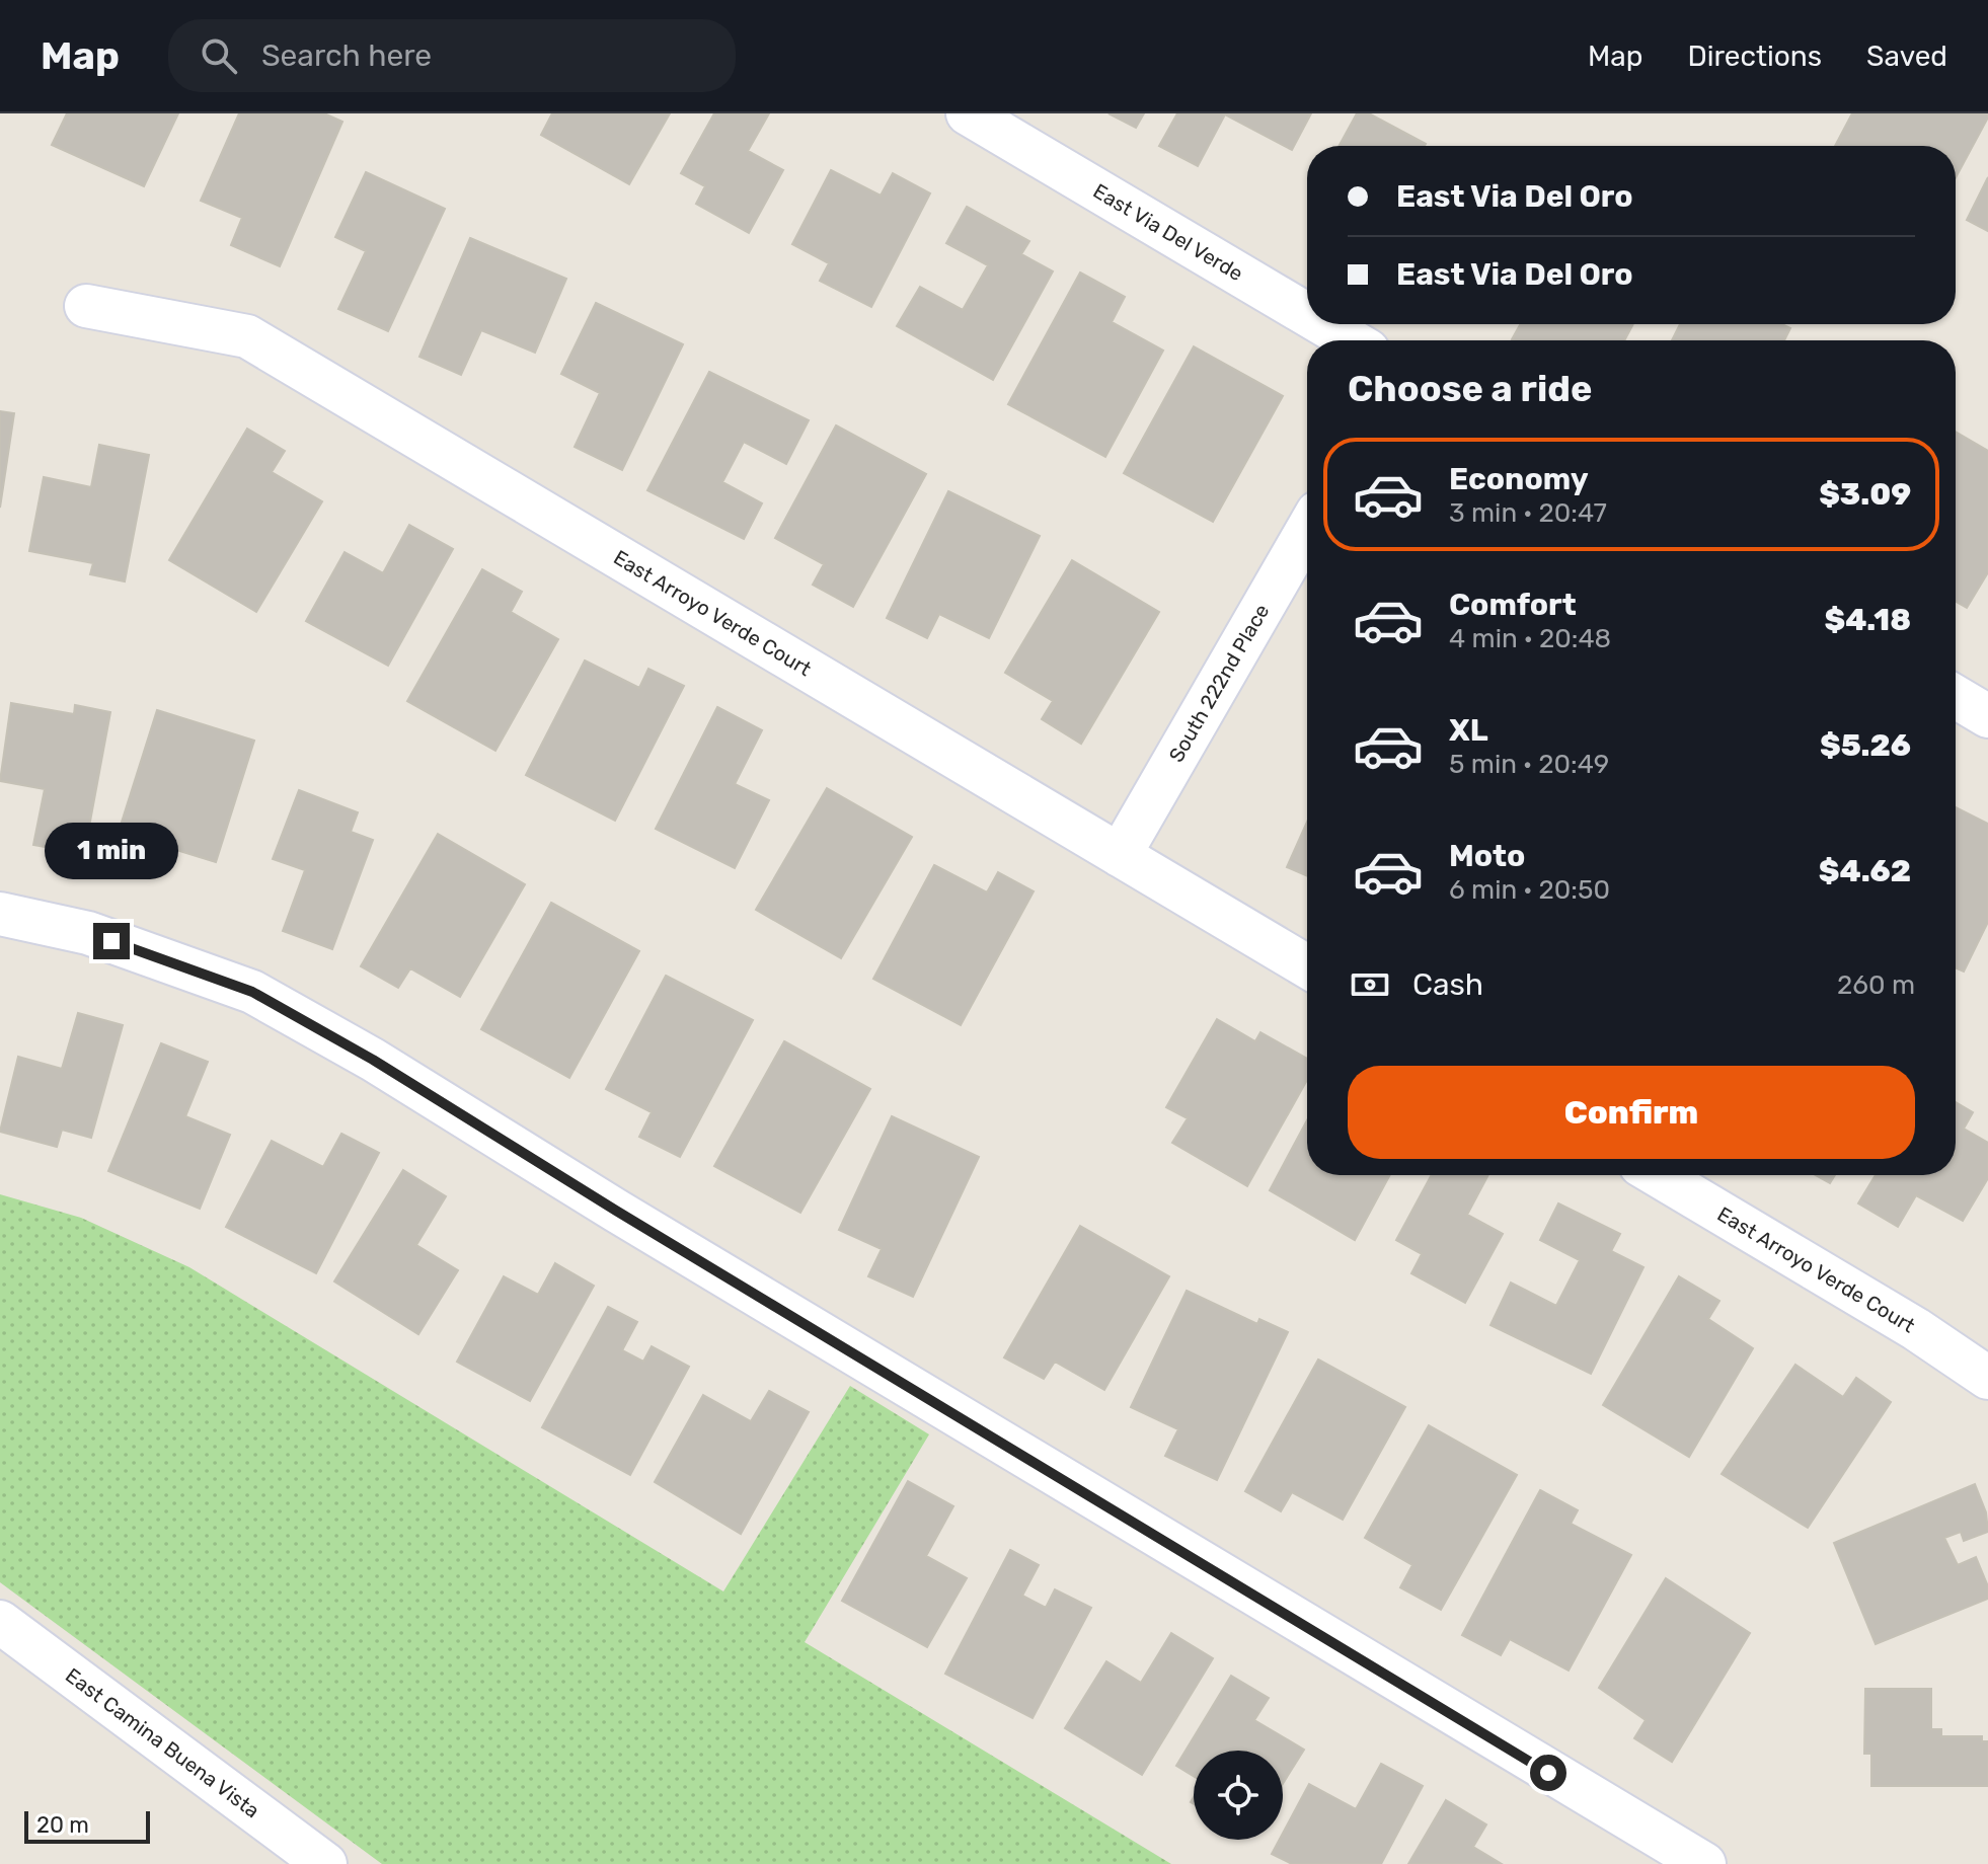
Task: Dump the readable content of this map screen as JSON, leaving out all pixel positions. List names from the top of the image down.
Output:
{
  "streets": {
    "street": [
      "East Via Del Verde",
      "East Arroyo Verde Court",
      "South 222nd Place",
      "East Camina Buena Vista"
    ]
  },
  "crossings": [
    ["East Arroyo Verde Court", "South 222nd Place"]
  ],
  "scale_bar": "20 m",
  "page": {
    "header": "Map",
    "search": "Search here",
    "nav": ["Map", "Directions", "Saved"],
    "banner": ["East Via Del Oro", "East Via Del Oro"],
    "heading": "Choose a ride",
    "list": [
      {
        "name": "Economy",
        "note": "3 min · 20:47",
        "value": "$3.09"
      },
      {
        "name": "Comfort",
        "note": "4 min · 20:48",
        "value": "$4.18"
      },
      {
        "name": "XL",
        "note": "5 min · 20:49",
        "value": "$5.26"
      },
      {
        "name": "Moto",
        "note": "6 min · 20:50",
        "value": "$4.62"
      }
    ],
    "bubble": "1 min",
    "pay": ["Cash", "260 m"],
    "buttons": "Confirm",
    "scale": "20 m"
  }
}
